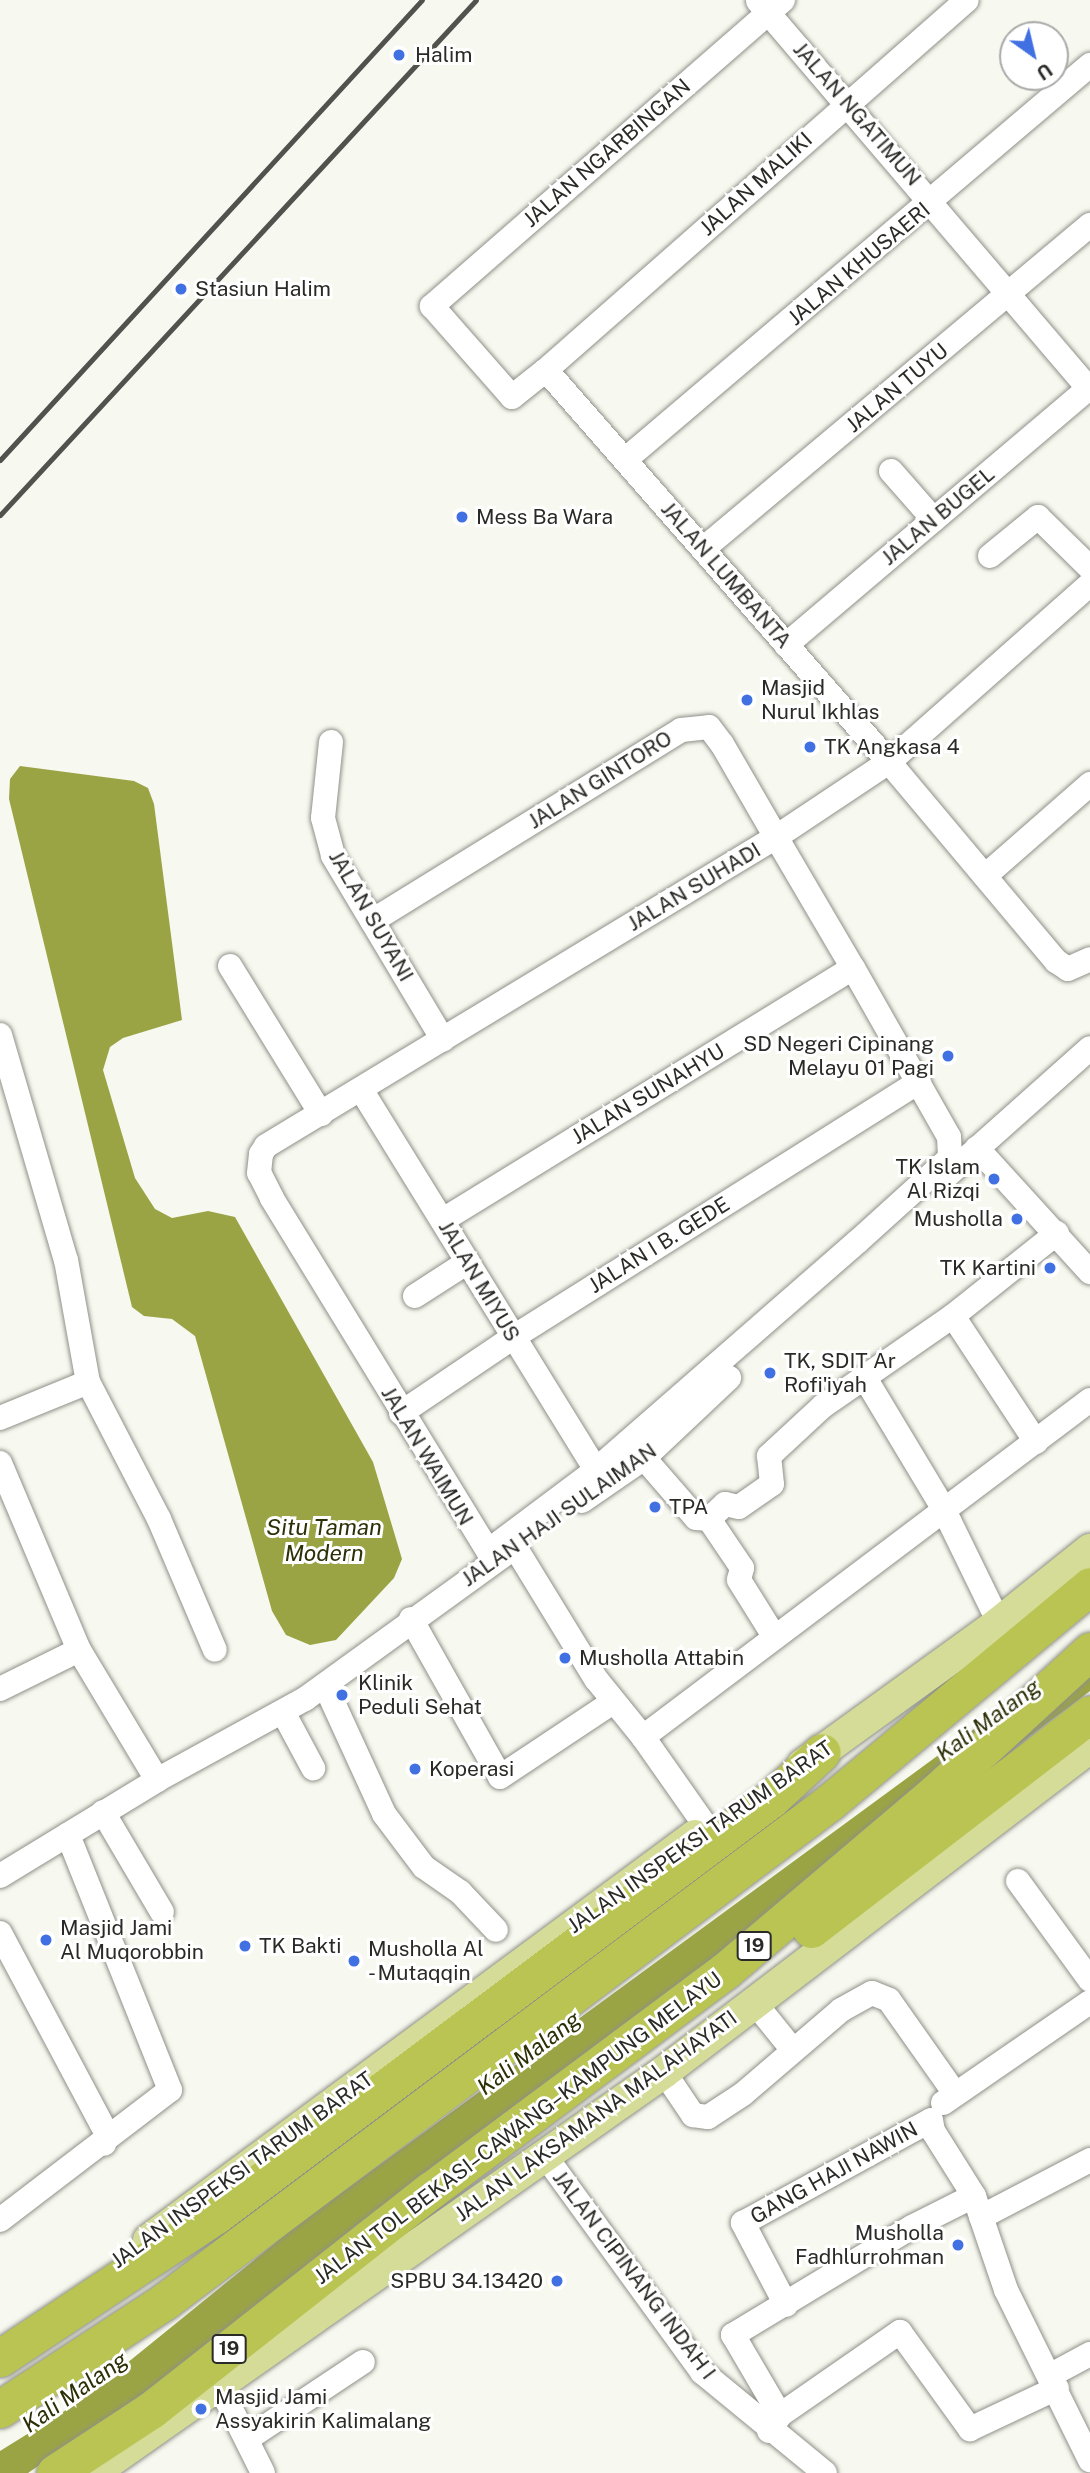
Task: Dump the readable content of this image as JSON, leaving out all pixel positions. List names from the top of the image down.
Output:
{
  "streets": {
    "highway": ["19", "JALAN TOL BEKASI–CAWANG–KAMPUNG MELAYU"],
    "main road": ["JALAN INSPEKSI TARUM BARAT", "JALAN LAKSAMANA MALAHAYATI"],
    "street": [
      "JALAN NGATIMUN",
      "JALAN NGARBINGAN",
      "JALAN MALIKI",
      "JALAN KHUSAERI",
      "JALAN TUYU",
      "JALAN BUGEL",
      "JALAN LUMBANTA",
      "JALAN GINTORO",
      "JALAN SUHADI",
      "JALAN SUYANI",
      "JALAN SUNAHYU",
      "JALAN I B. GEDE",
      "JALAN MIYUS",
      "JALAN WAIMUN",
      "JALAN HAJI SULAIMAN",
      "GANG HAJI NAWIN",
      "JALAN CIPINANG INDAH I"
    ]
  },
  "crossings": [
    ["JALAN NGATIMUN", "JALAN NGARBINGAN"],
    ["JALAN NGATIMUN", "JALAN MALIKI"],
    ["JALAN NGATIMUN", "JALAN KHUSAERI"],
    ["JALAN NGATIMUN", "JALAN TUYU"],
    ["JALAN NGATIMUN", "JALAN BUGEL"],
    ["JALAN NGARBINGAN", "JALAN MALIKI"],
    ["JALAN NGARBINGAN", "JALAN LUMBANTA"],
    ["JALAN MALIKI", "JALAN LUMBANTA"],
    ["JALAN KHUSAERI", "JALAN LUMBANTA"],
    ["JALAN TUYU", "JALAN LUMBANTA"],
    ["JALAN BUGEL", "JALAN LUMBANTA"],
    ["JALAN LUMBANTA", "JALAN SUHADI"],
    ["JALAN GINTORO", "JALAN SUHADI"],
    ["JALAN GINTORO", "JALAN SUYANI"],
    ["JALAN GINTORO", "JALAN SUNAHYU"],
    ["JALAN GINTORO", "JALAN I B. GEDE"],
    ["JALAN GINTORO", "JALAN WAIMUN"],
    ["JALAN SUHADI", "JALAN SUYANI"],
    ["JALAN SUHADI", "JALAN MIYUS"],
    ["JALAN SUHADI", "JALAN WAIMUN"],
    ["JALAN SUNAHYU", "JALAN MIYUS"],
    ["JALAN I B. GEDE", "JALAN MIYUS"],
    ["JALAN I B. GEDE", "JALAN WAIMUN"],
    ["JALAN MIYUS", "JALAN WAIMUN"],
    ["JALAN LAKSAMANA MALAHAYATI", "JALAN CIPINANG INDAH I"]
  ],
  "water": ["Situ Taman Modern", "Kali Malang"],
  "places": [
    "Halim",
    "Stasiun Halim",
    "Mess Ba Wara",
    "Masjid Nurul Ikhlas",
    "TK Angkasa 4",
    "SD Negeri Cipinang Melayu 01 Pagi",
    "TK Islam Al Rizqi",
    "Musholla",
    "TK Kartini",
    "TK, SDIT Ar Rofi'iyah",
    "TPA",
    "Musholla Attabin",
    "Klinik Peduli Sehat",
    "Koperasi",
    "Masjid Jami Al Muqorobbin",
    "TK Bakti",
    "Musholla Al - Mutaqqin",
    "Musholla Fadhlurrohman",
    "SPBU 34.13420",
    "Masjid Jami Assyakirin Kalimalang"
  ],
  "north": "bottom right"
}
